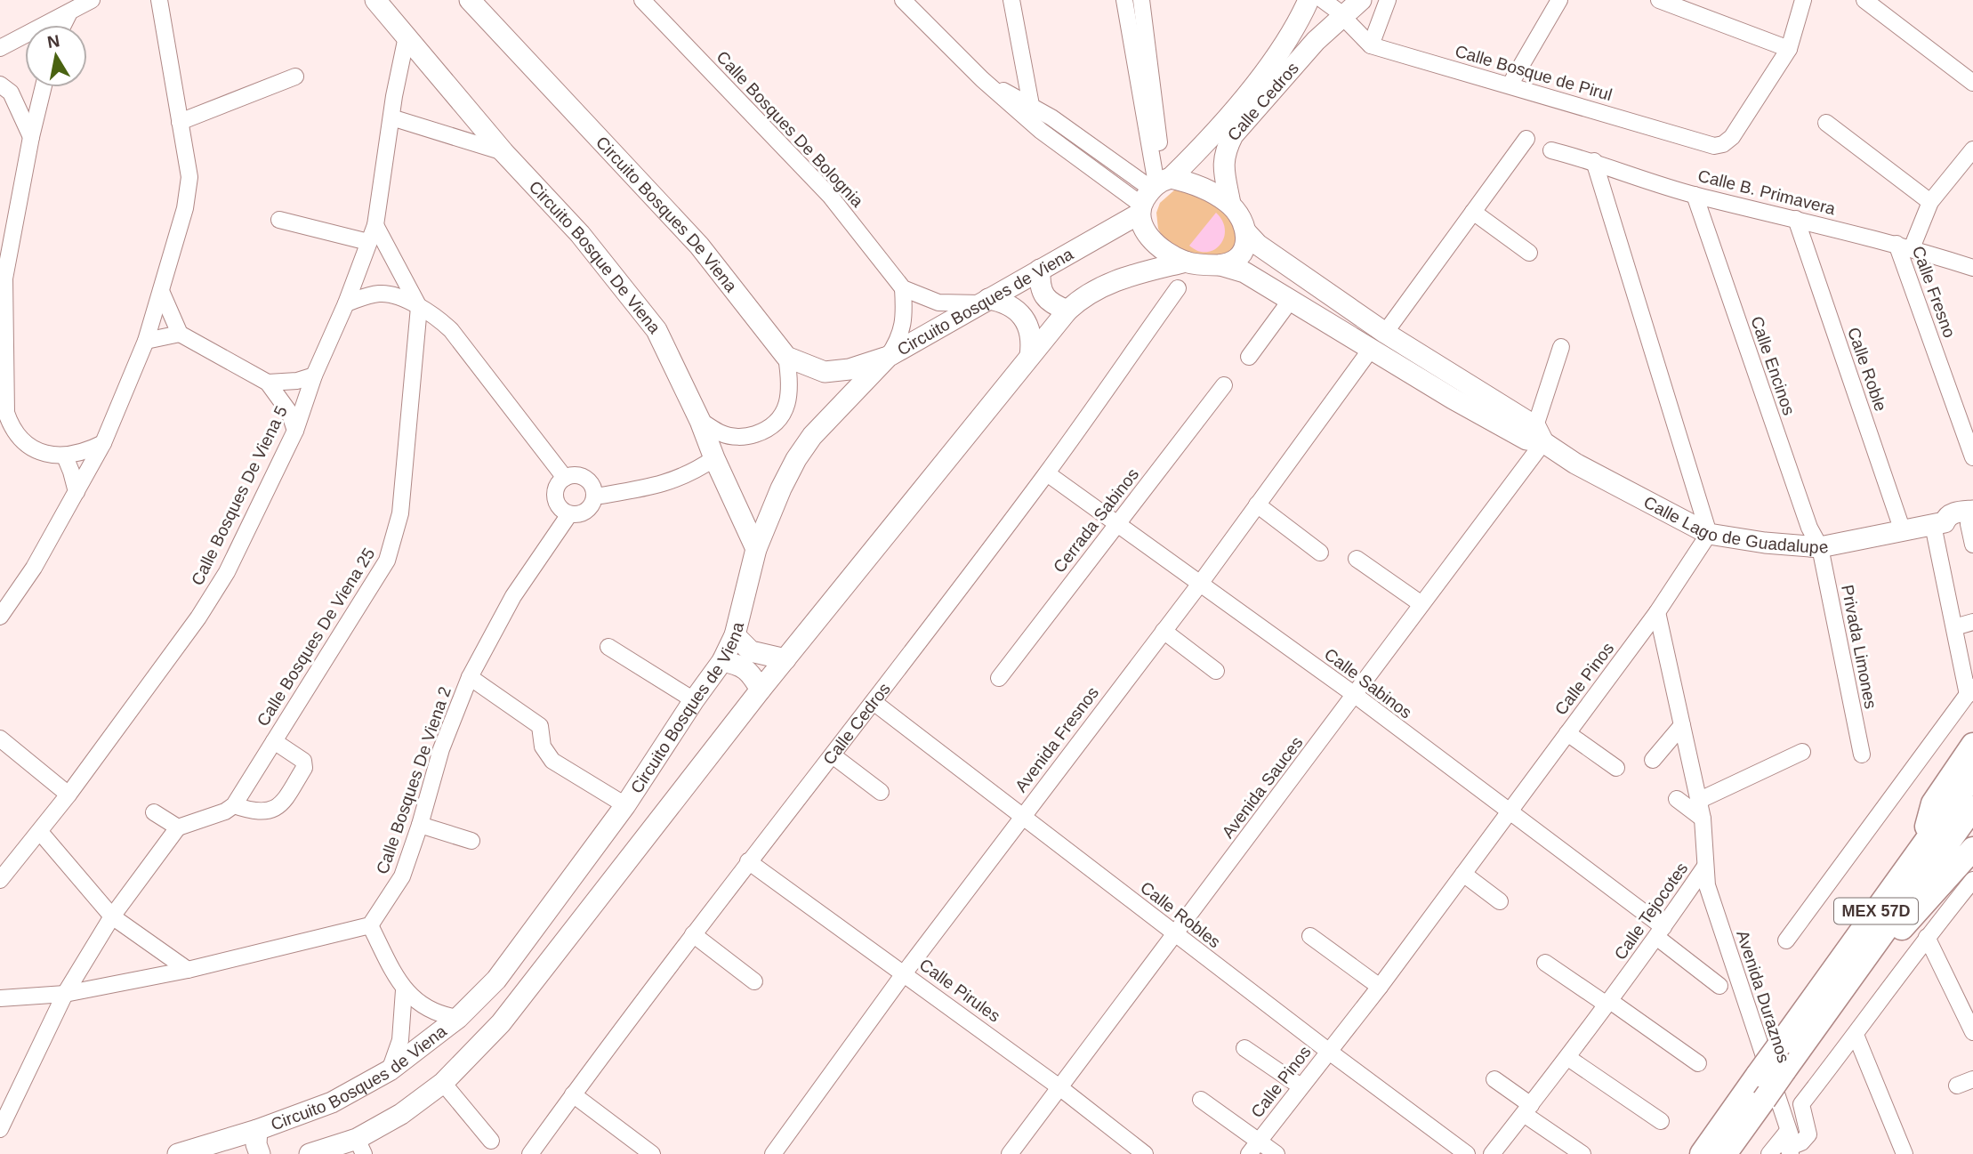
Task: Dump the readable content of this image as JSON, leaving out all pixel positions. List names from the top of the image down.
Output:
{
  "streets": {
    "highway": ["MEX 57D"],
    "main road": [
      "Calle Cedros",
      "Circuito Bosques De Viena",
      "Circuito Bosque De Viena",
      "Circuito Bosques de Viena",
      "Calle Lago de Guadalupe"
    ],
    "street": [
      "Calle Bosque de Pirul",
      "Calle Bosques De Bolognia",
      "Calle B. Primavera",
      "Calle Fresno",
      "Calle Encinos",
      "Calle Roble",
      "Calle Bosques De Viena 5",
      "Cerrada Sabinos",
      "Calle Bosques De Viena 25",
      "Privada Limones",
      "Calle Pinos",
      "Calle Sabinos",
      "Avenida Fresnos",
      "Calle Bosques De Viena 2",
      "Avenida Sauces",
      "Calle Tejocotes",
      "Calle Robles",
      "Calle Pirules",
      "Avenida Duraznos"
    ]
  },
  "crossings": [
    ["Calle Bosque de Pirul", "Calle Cedros"],
    ["Calle Cedros", "Circuito Bosques de Viena"],
    ["Calle Cedros", "Calle Lago de Guadalupe"],
    ["Calle Cedros", "Calle Sabinos"],
    ["Calle Cedros", "Calle Robles"],
    ["Calle Cedros", "Calle Pirules"],
    ["Calle Bosques De Bolognia", "Circuito Bosques de Viena"],
    ["Calle B. Primavera", "Calle Fresno"],
    ["Calle B. Primavera", "Calle Encinos"],
    ["Calle B. Primavera", "Calle Roble"],
    ["Circuito Bosques De Viena", "Circuito Bosques de Viena"],
    ["Circuito Bosque De Viena", "Circuito Bosques de Viena"],
    ["Circuito Bosque De Viena", "Calle Bosques De Viena 5"],
    ["Circuito Bosques de Viena", "Calle Lago de Guadalupe"],
    ["Calle Encinos", "Calle Lago de Guadalupe"],
    ["Calle Encinos", "Privada Limones"],
    ["Calle Roble", "Calle Lago de Guadalupe"],
    ["Cerrada Sabinos", "Calle Sabinos"],
    ["Calle Lago de Guadalupe", "Privada Limones"],
    ["Calle Lago de Guadalupe", "Calle Pinos"],
    ["Calle Lago de Guadalupe", "Avenida Fresnos"],
    ["Calle Lago de Guadalupe", "Avenida Sauces"],
    ["Calle Pinos", "Calle Sabinos"],
    ["Calle Pinos", "Calle Tejocotes"],
    ["Calle Pinos", "Calle Robles"],
    ["Calle Sabinos", "Avenida Fresnos"],
    ["Calle Sabinos", "Avenida Sauces"],
    ["Calle Sabinos", "Calle Tejocotes"],
    ["Avenida Fresnos", "Calle Robles"],
    ["Avenida Fresnos", "Calle Pirules"],
    ["Avenida Sauces", "Calle Robles"],
    ["Avenida Sauces", "Calle Pirules"],
    ["Calle Tejocotes", "Avenida Duraznos"]
  ],
  "north": "top"
}
